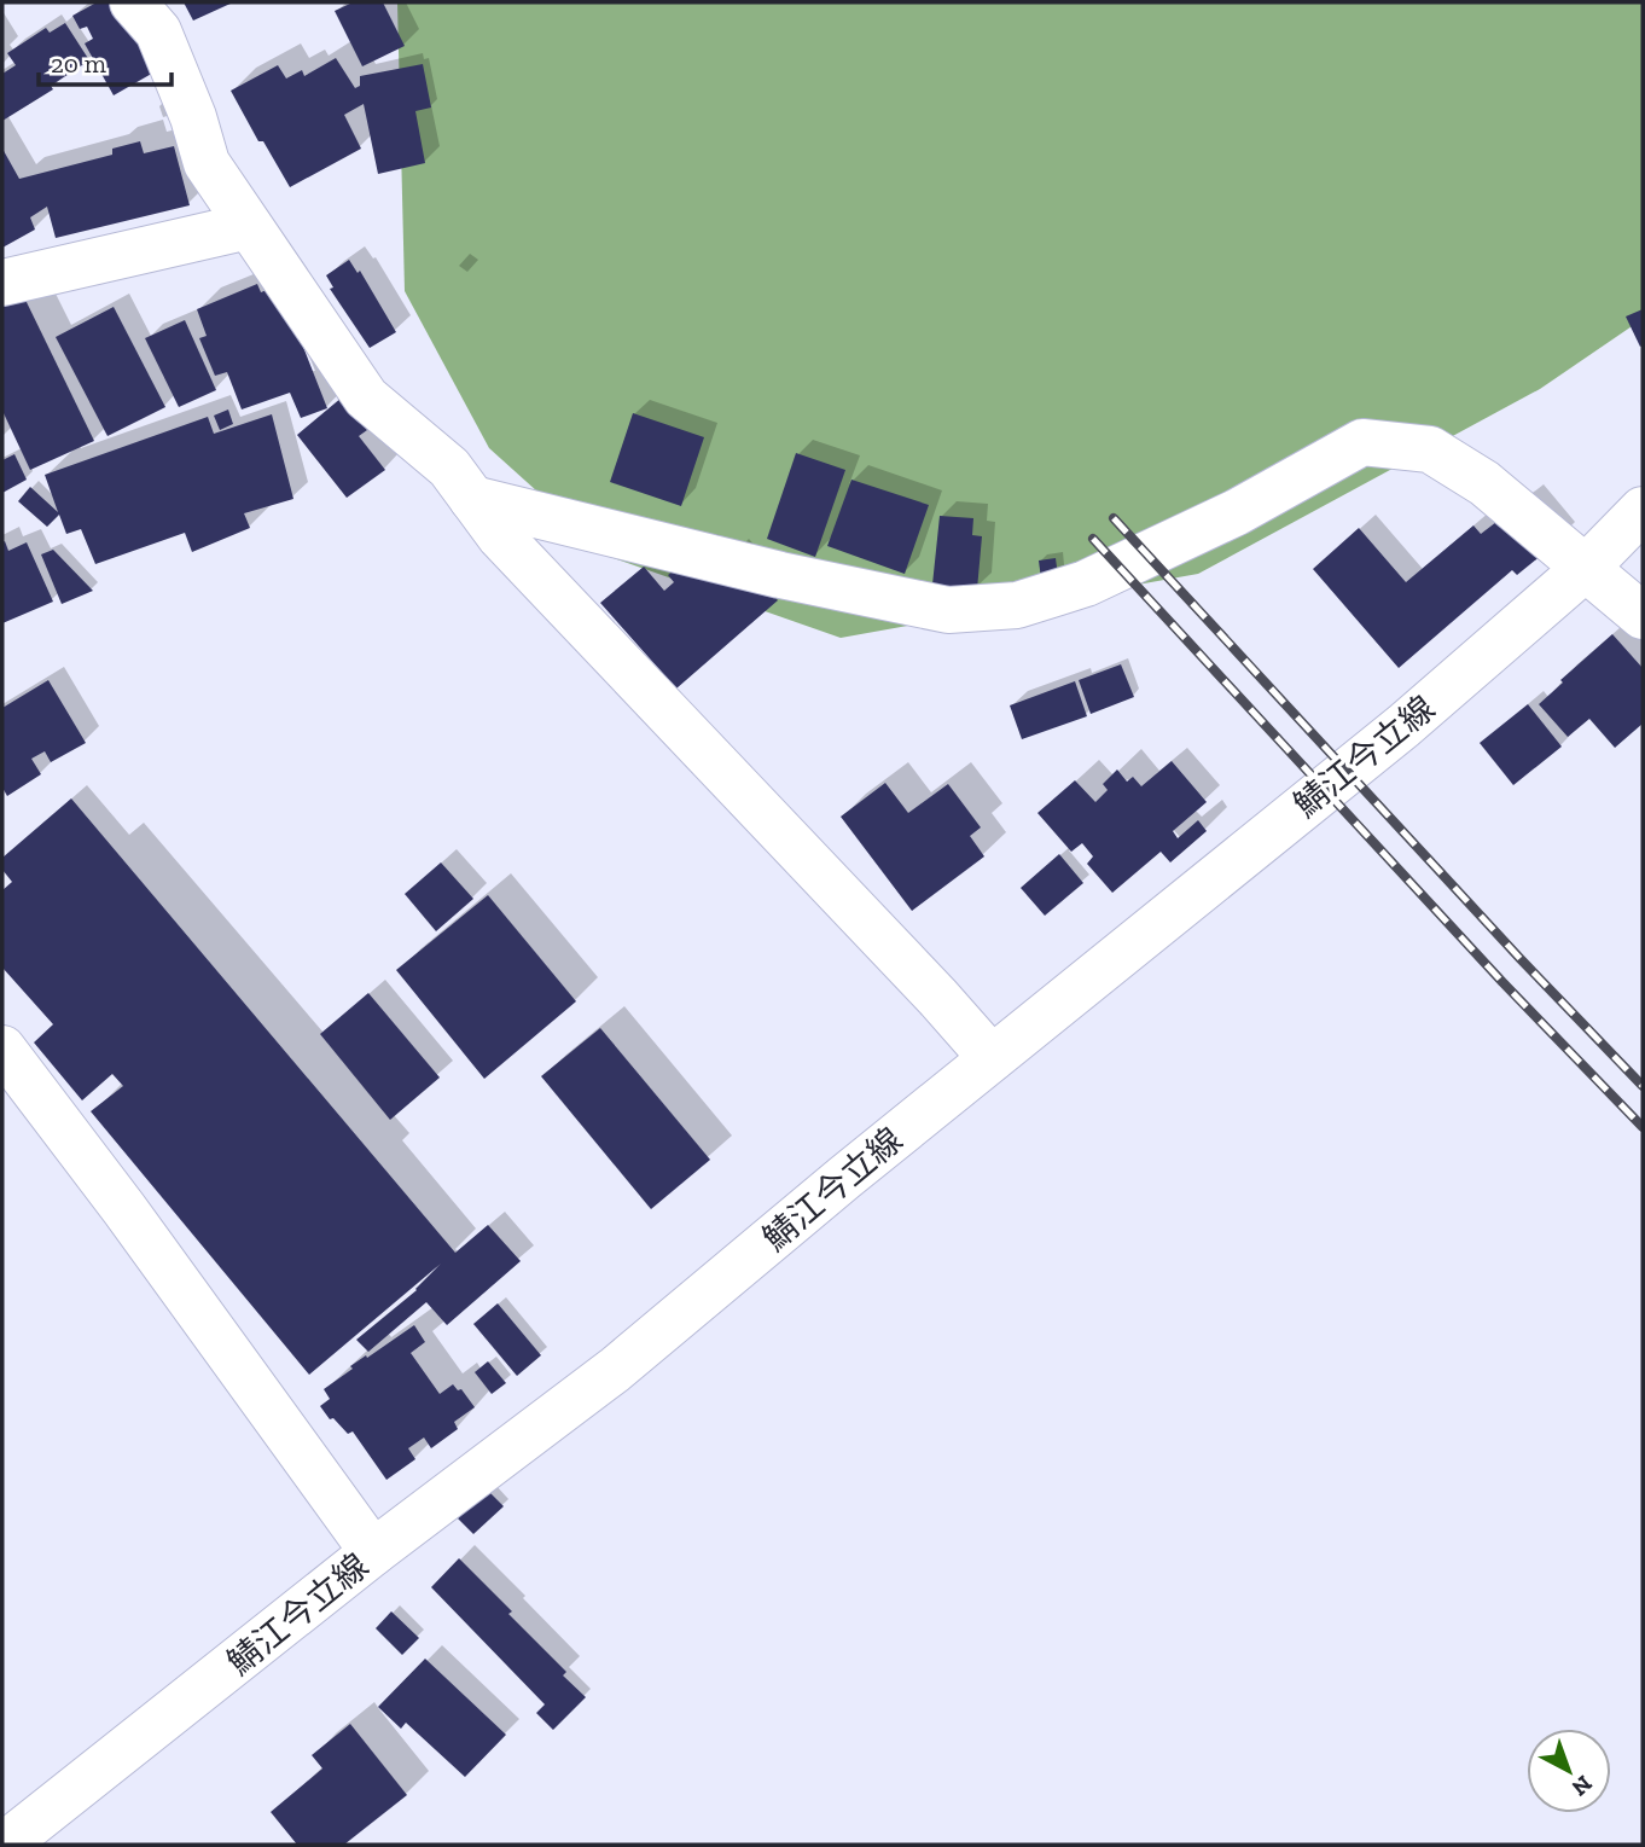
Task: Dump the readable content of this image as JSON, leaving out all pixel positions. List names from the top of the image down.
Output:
{
  "streets": {
    "street": ["鯖江今立線"]
  },
  "scale_bar": "20 m",
  "north": "bottom right"
}
